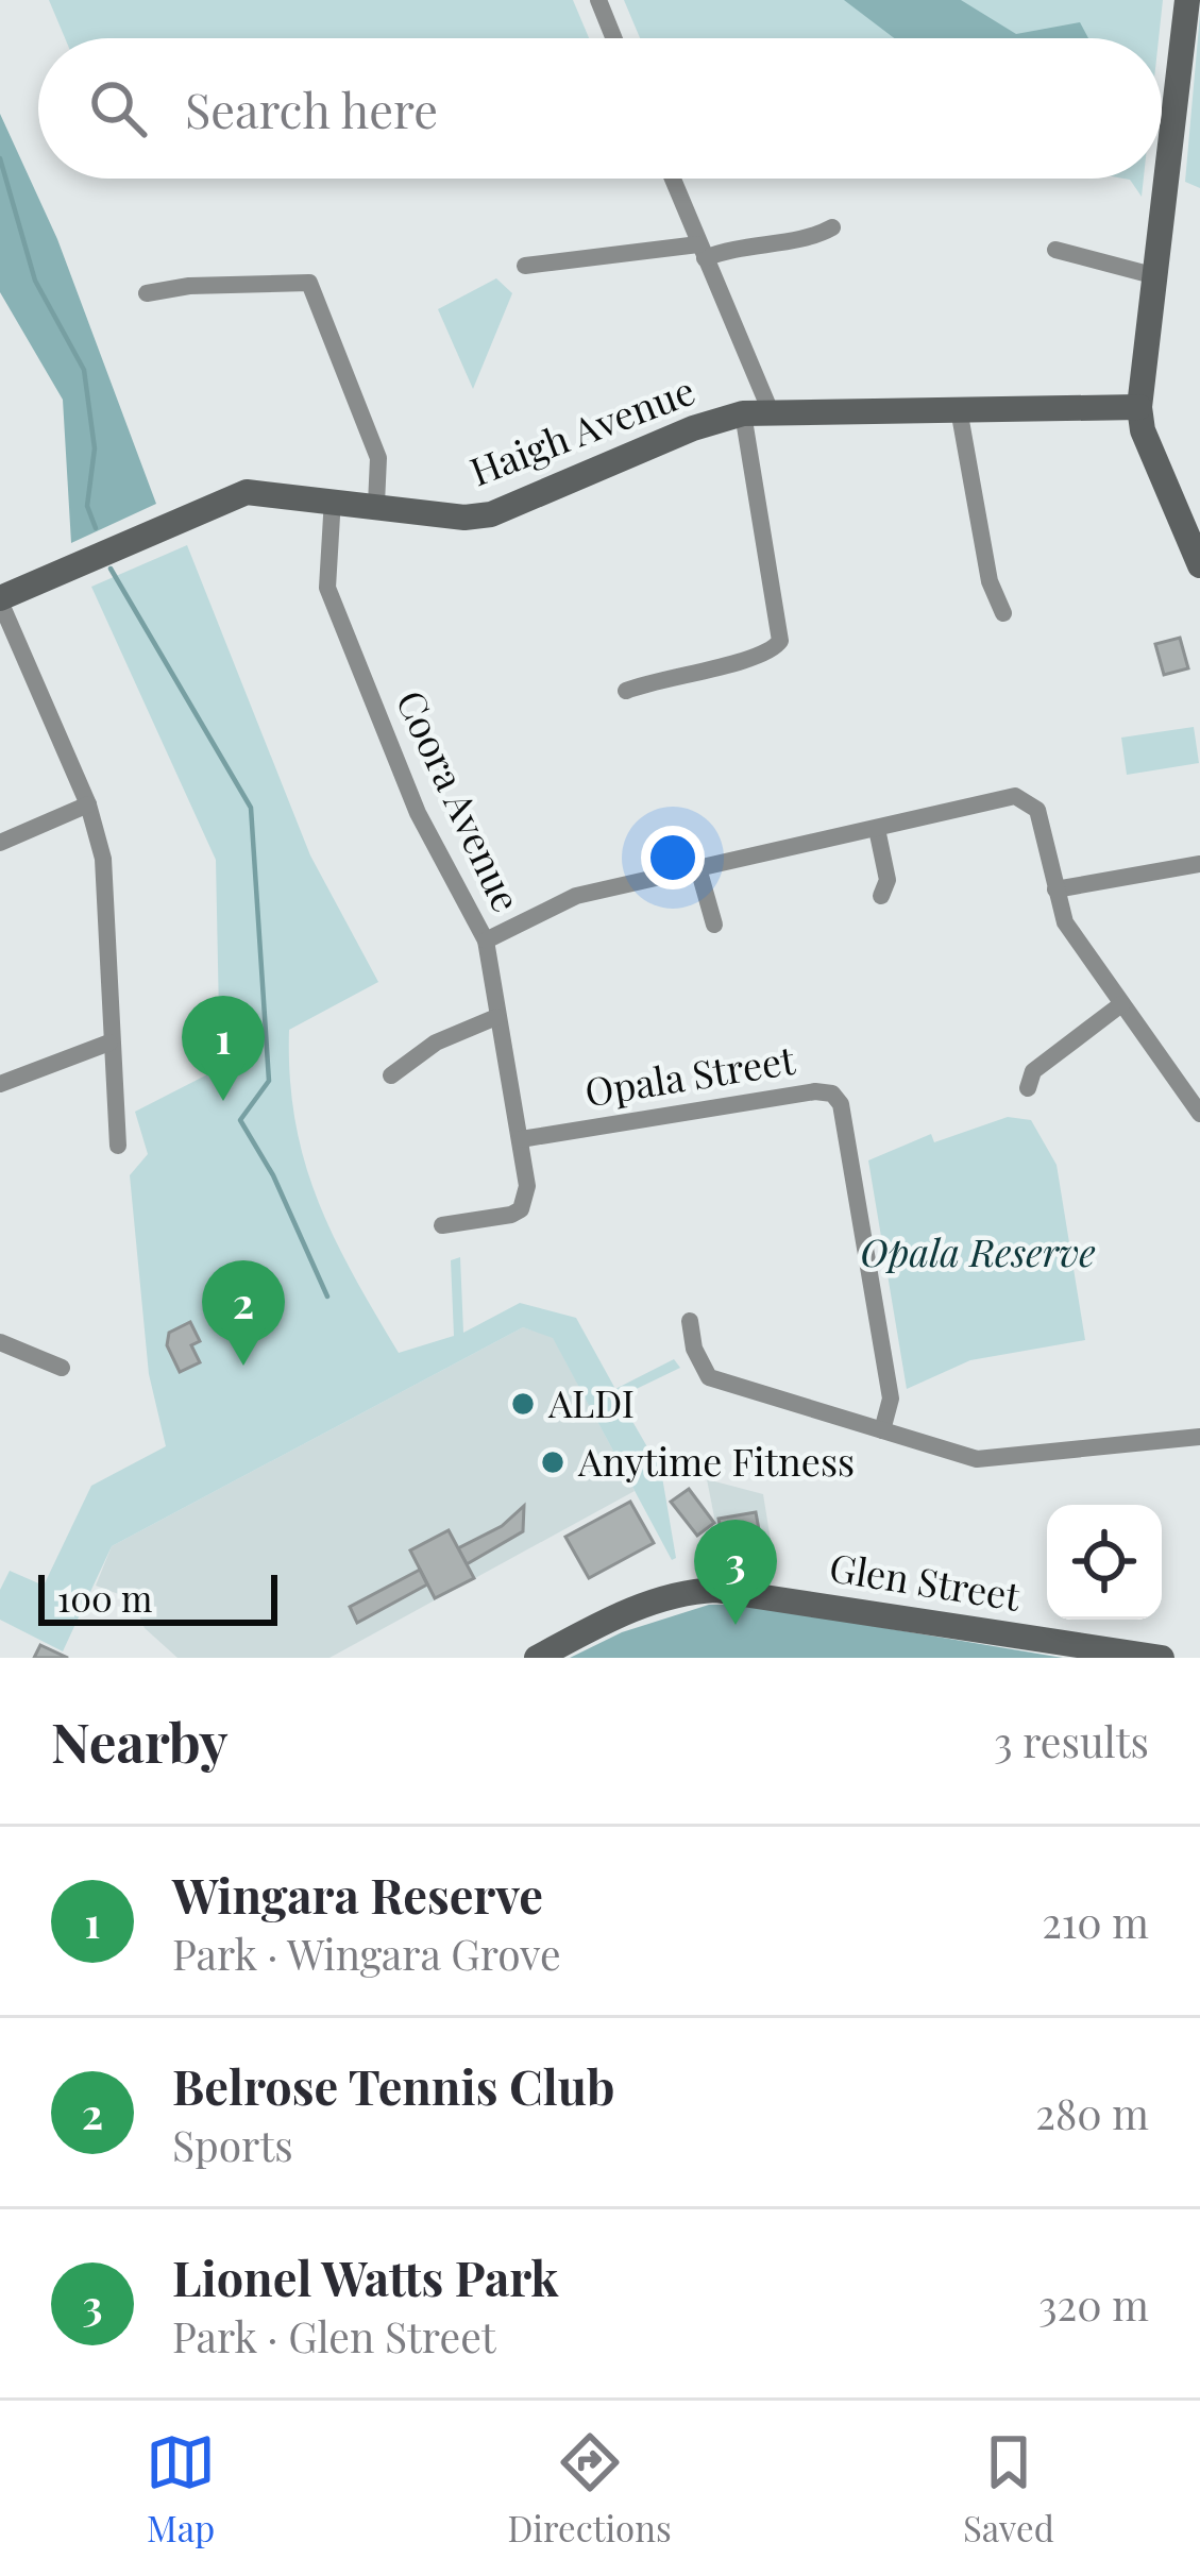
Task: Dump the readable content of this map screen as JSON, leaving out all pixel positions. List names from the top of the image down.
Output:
{
  "streets": {
    "street": [
      "Haigh Avenue",
      "Coora Avenue",
      "Opala Street",
      "Glen Street"
    ]
  },
  "crossings": [
    ["Haigh Avenue", "Coora Avenue"],
    ["Coora Avenue", "Opala Street"]
  ],
  "parks": ["Opala Reserve"],
  "places": ["ALDI", "Anytime Fitness"],
  "scale_bar": "100 m",
  "page": {
    "search": "Search here",
    "pins": ["1", "2", "3"],
    "scale": "100 m",
    "heading": ["Nearby", "3 results"],
    "list": [
      {
        "mark": "1",
        "name": "Wingara Reserve",
        "note": "Park · Wingara Grove",
        "value": "210 m"
      },
      {
        "mark": "2",
        "name": "Belrose Tennis Club",
        "note": "Sports",
        "value": "280 m"
      },
      {
        "mark": "3",
        "name": "Lionel Watts Park",
        "note": "Park · Glen Street",
        "value": "320 m"
      }
    ],
    "nav": ["Map", "Directions", "Saved"]
  }
}
